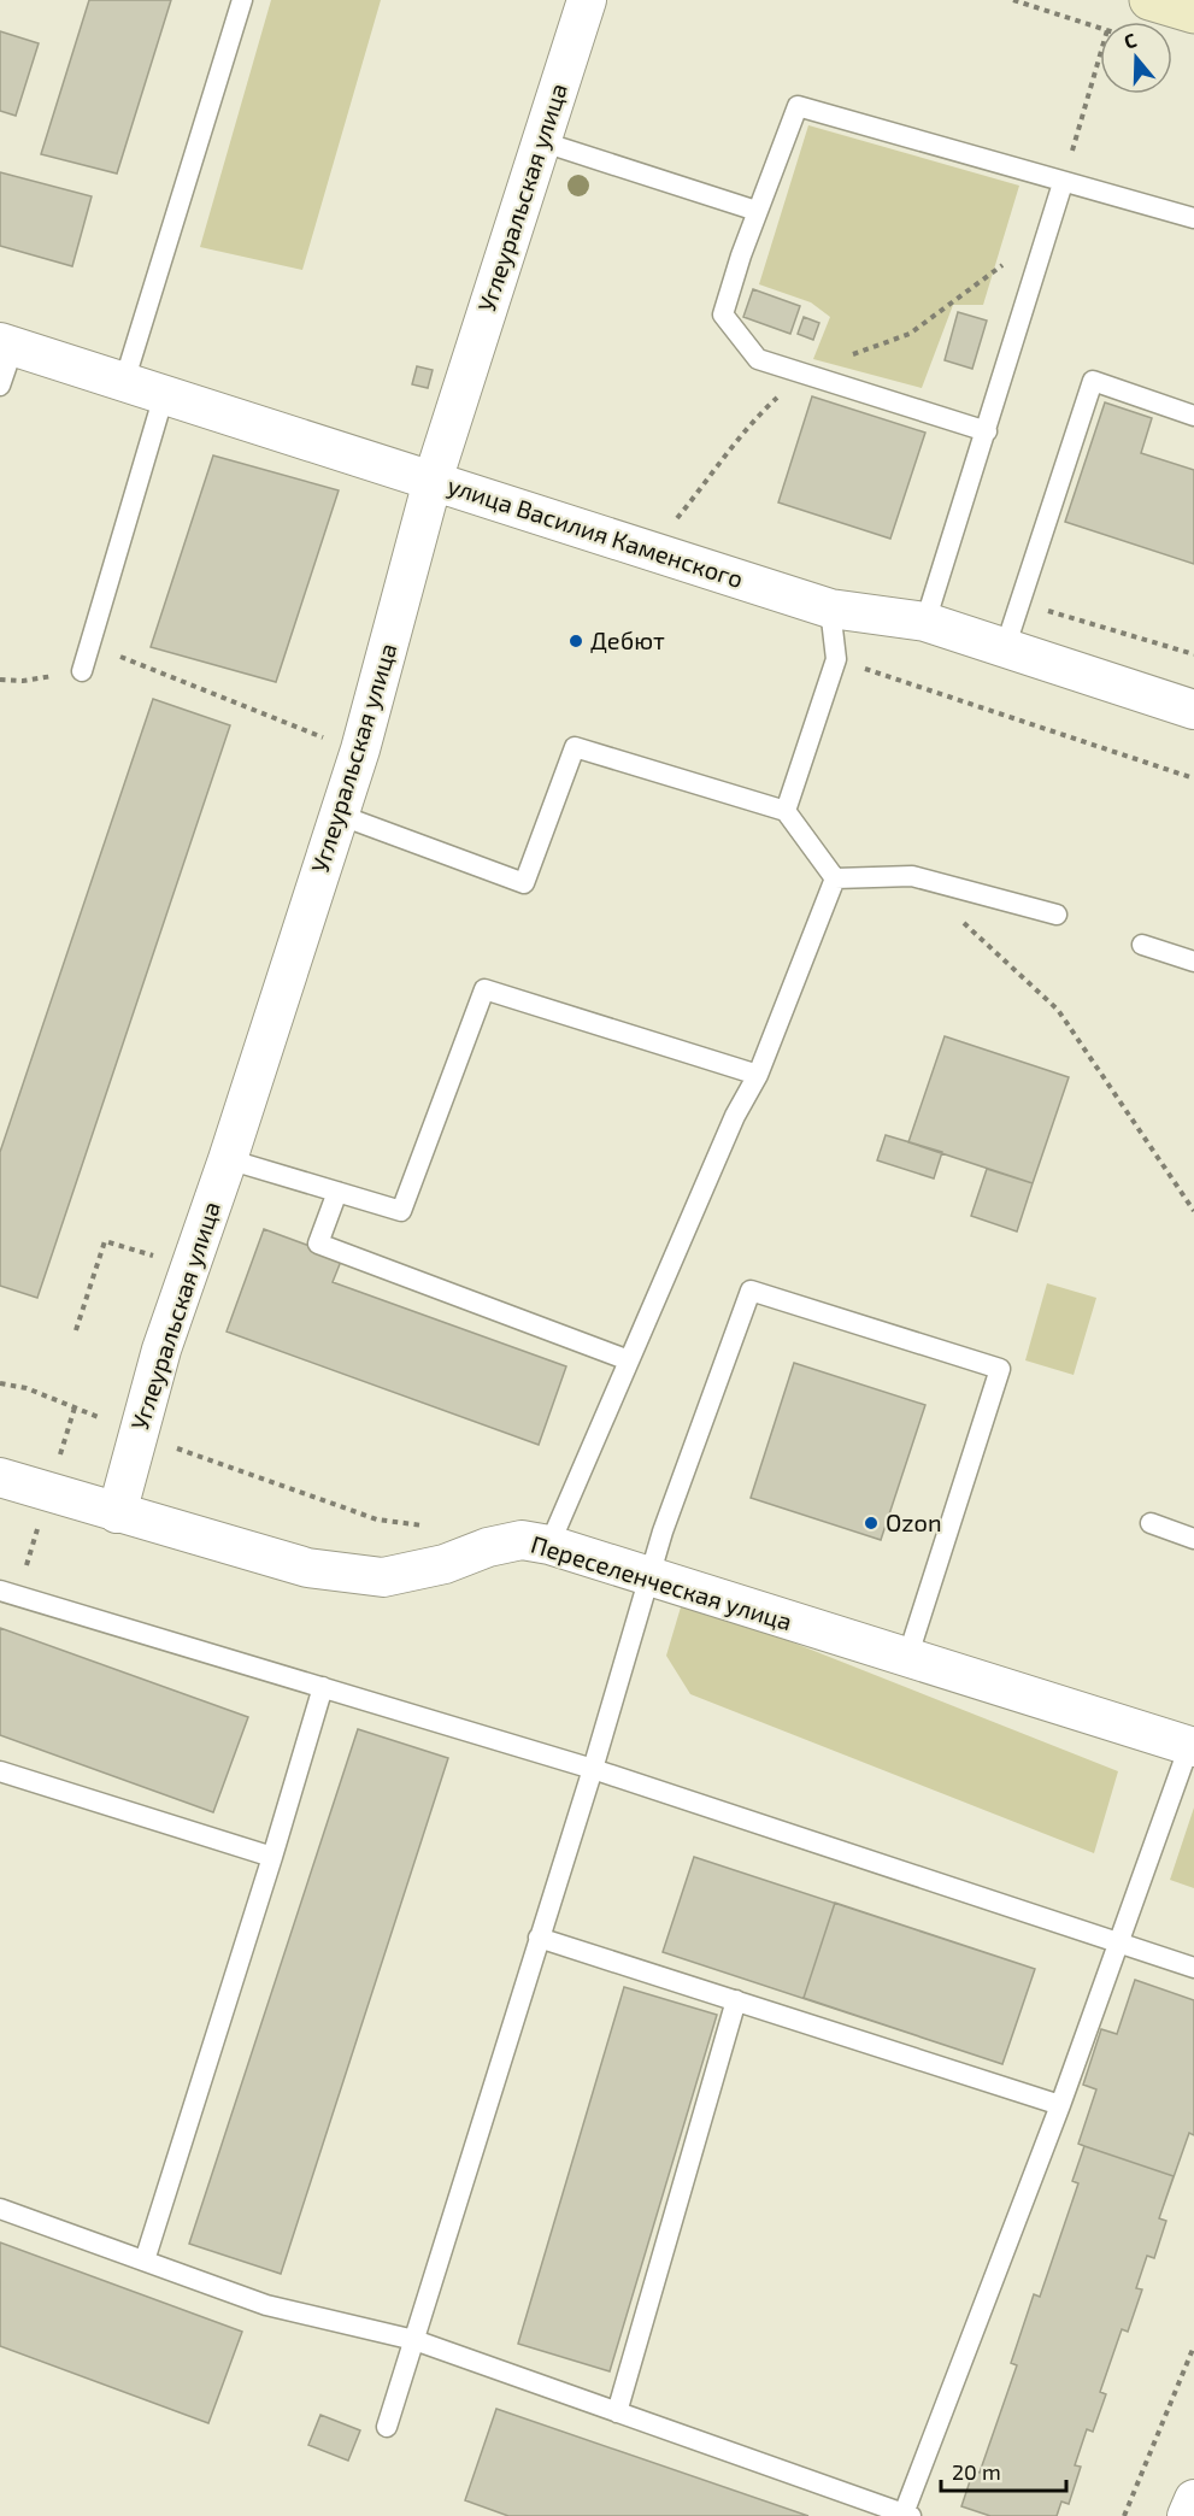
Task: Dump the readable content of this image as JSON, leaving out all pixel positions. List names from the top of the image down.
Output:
{
  "streets": {
    "street": ["Углеуральская улица", "улица Василия Каменского", "Переселенческая улица"]
  },
  "crossings": [
    ["Углеуральская улица", "улица Василия Каменского"],
    ["Углеуральская улица", "Переселенческая улица"]
  ],
  "places": ["Дебют", "Ozon"],
  "scale_bar": "20 m",
  "north": "top"
}
